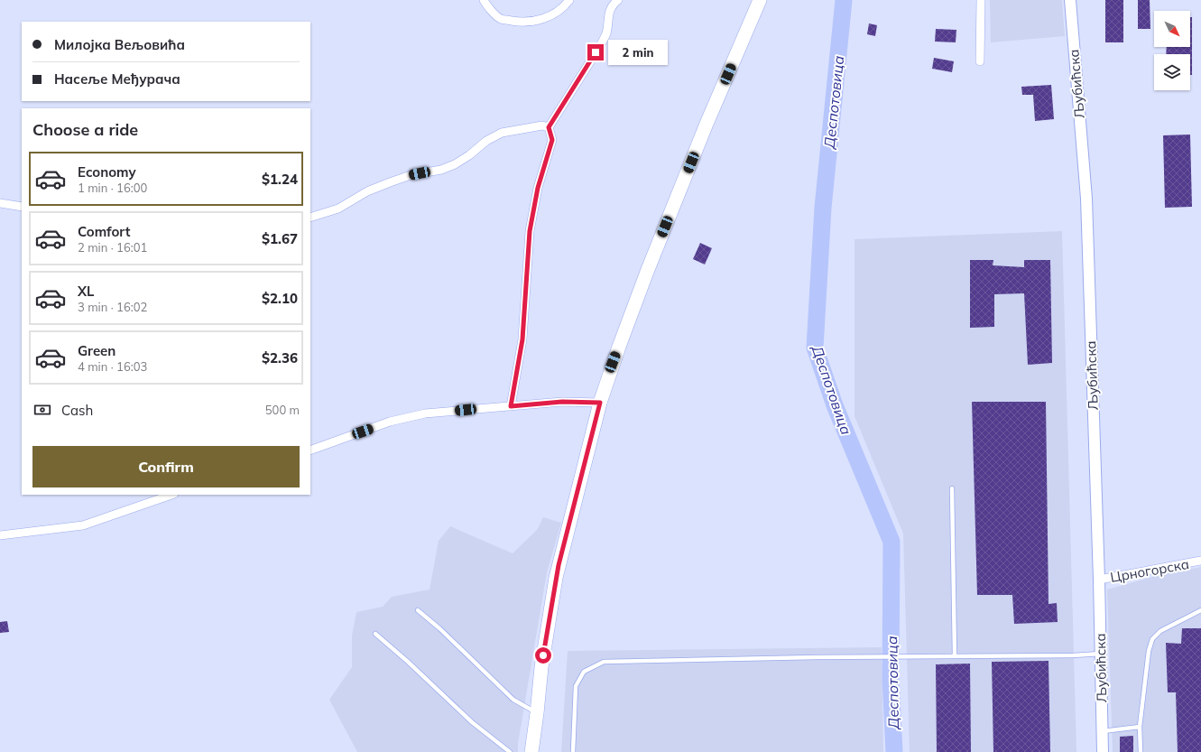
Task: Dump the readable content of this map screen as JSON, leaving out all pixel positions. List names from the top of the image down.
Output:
{
  "streets": {
    "street": ["Љубићска", "Црногорска"]
  },
  "crossings": [
    ["Љубићска", "Црногорска"]
  ],
  "water": ["Деспотовица"],
  "north": "bottom right",
  "page": {
    "banner": ["Милојка Вељовића", "Насеље Међурача"],
    "bubble": "2 min",
    "heading": "Choose a ride",
    "list": [
      {
        "name": "Economy",
        "note": "1 min · 16:00",
        "value": "$1.24"
      },
      {
        "name": "Comfort",
        "note": "2 min · 16:01",
        "value": "$1.67"
      },
      {
        "name": "XL",
        "note": "3 min · 16:02",
        "value": "$2.10"
      },
      {
        "name": "Green",
        "note": "4 min · 16:03",
        "value": "$2.36"
      }
    ],
    "pay": ["Cash", "500 m"],
    "buttons": "Confirm"
  }
}
